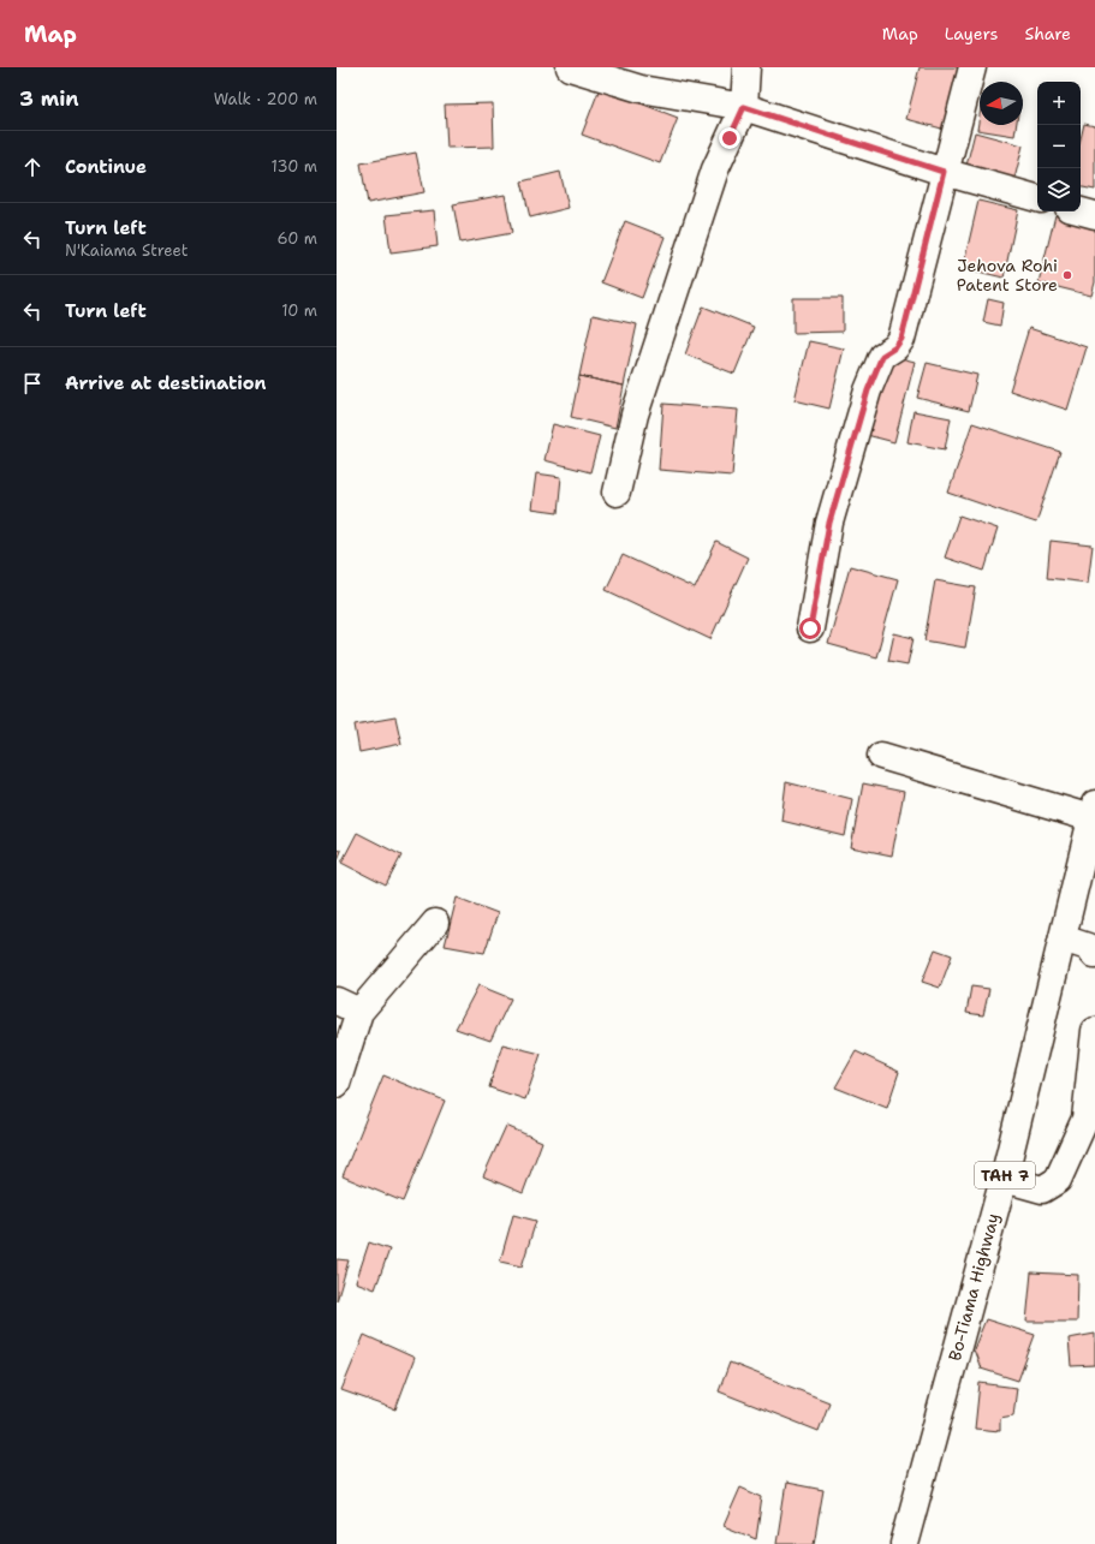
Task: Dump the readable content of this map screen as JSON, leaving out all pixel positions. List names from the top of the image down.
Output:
{
  "streets": {
    "main road": ["TAH 7", "Bo-Tiama Highway"]
  },
  "places": ["Jehova Rohi Patent Store"],
  "north": "left",
  "page": {
    "header": "Map",
    "nav": ["Map", "Layers", "Share"],
    "heading": ["3 min", "Walk · 200 m"],
    "map_buttons": ["+", "−"],
    "list": [
      ["Continue", "130 m"],
      ["Turn left", "N'Kaiama Street", "60 m"],
      ["Turn left", "10 m"],
      "Arrive at destination"
    ]
  }
}
